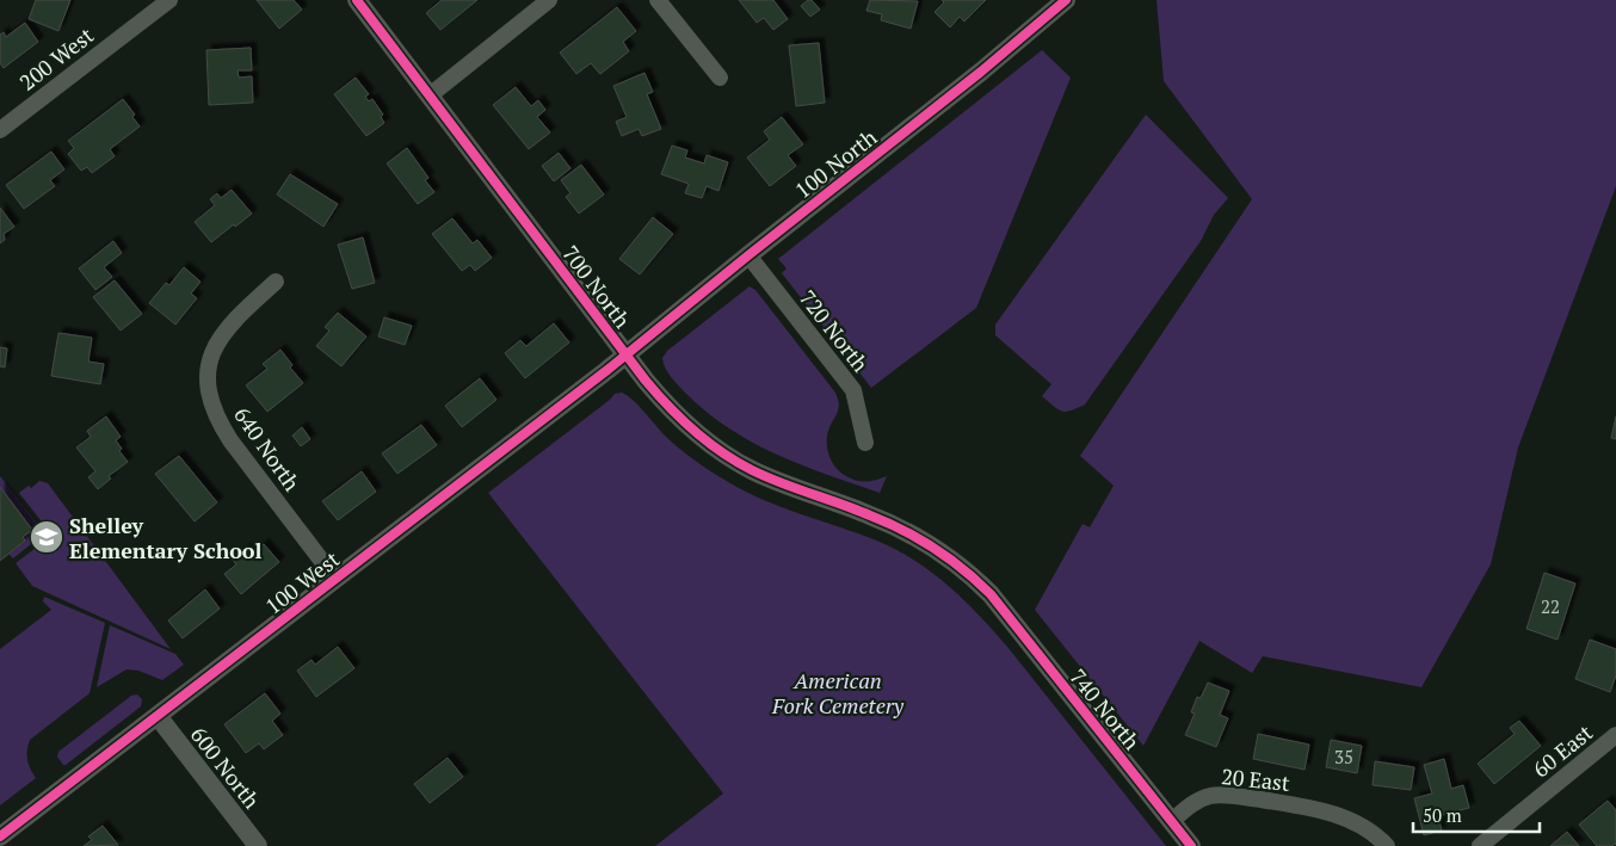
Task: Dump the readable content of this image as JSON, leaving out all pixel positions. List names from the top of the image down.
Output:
{
  "streets": {
    "street": [
      "200 West",
      "100 North",
      "700 North",
      "720 North",
      "640 North",
      "100 West",
      "740 North",
      "60 East",
      "600 North",
      "20 East"
    ]
  },
  "crossings": [
    ["100 North", "700 North"],
    ["100 North", "720 North"],
    ["100 North", "100 West"],
    ["700 North", "100 West"],
    ["700 North", "740 North"],
    ["640 North", "100 West"],
    ["100 West", "600 North"],
    ["740 North", "20 East"]
  ],
  "parks": ["American Fork Cemetery"],
  "places": {
    "school or university": ["Shelley Elementary School"]
  },
  "house_numbers": ["22", "35"],
  "scale_bar": "50 m"
}
